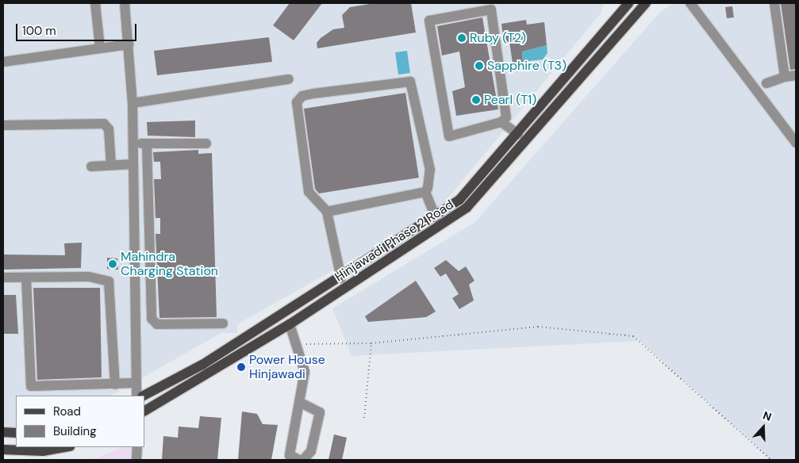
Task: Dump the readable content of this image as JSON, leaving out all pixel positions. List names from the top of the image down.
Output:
{
  "streets": {
    "main road": ["Hinjawadi Phase 2 Road"]
  },
  "places": [
    "Ruby (T2)",
    "Sapphire (T3)",
    "Pearl (T1)",
    "Mahindra Charging Station",
    "Power House Hinjawadi"
  ],
  "legend": ["Road", "Building"],
  "scale_bar": "100 m",
  "north": "top"
}
